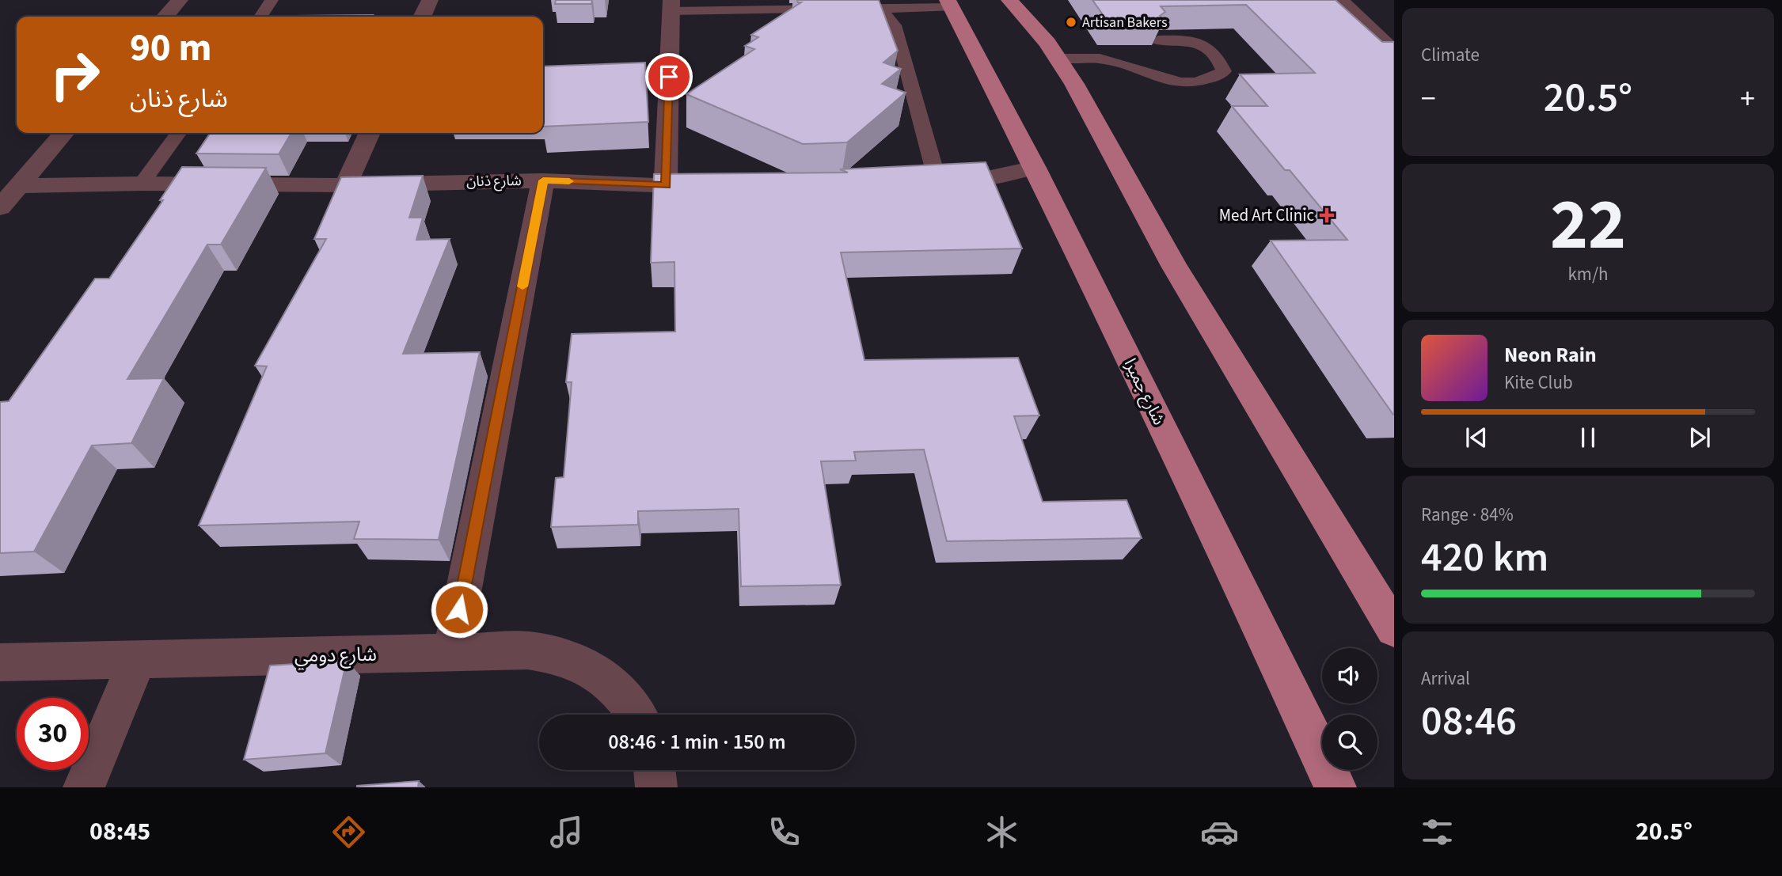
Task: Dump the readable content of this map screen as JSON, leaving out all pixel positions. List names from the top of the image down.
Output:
{
  "streets": {
    "main road": ["شارع جميرا"],
    "street": ["شارع ذنان", "شارع دومي"]
  },
  "places": {
    "other": ["Artisan Bakers"],
    "health": ["Med Art Clinic"]
  },
  "page": {
    "tile": [
      "Climate",
      ["22", "km/h"],
      ["Range · 84%", "420 km"],
      ["Arrival", "08:46"]
    ],
    "turn": ["90 m", "شارع ذنان"],
    "heat": ["−", "20.5°", "+"],
    "song": ["Neon Rain", "Kite Club"],
    "limit": "30",
    "trip": "08:46 · 1 min · 150 m",
    "tabs": ["08:45", "20.5°"]
  }
}
